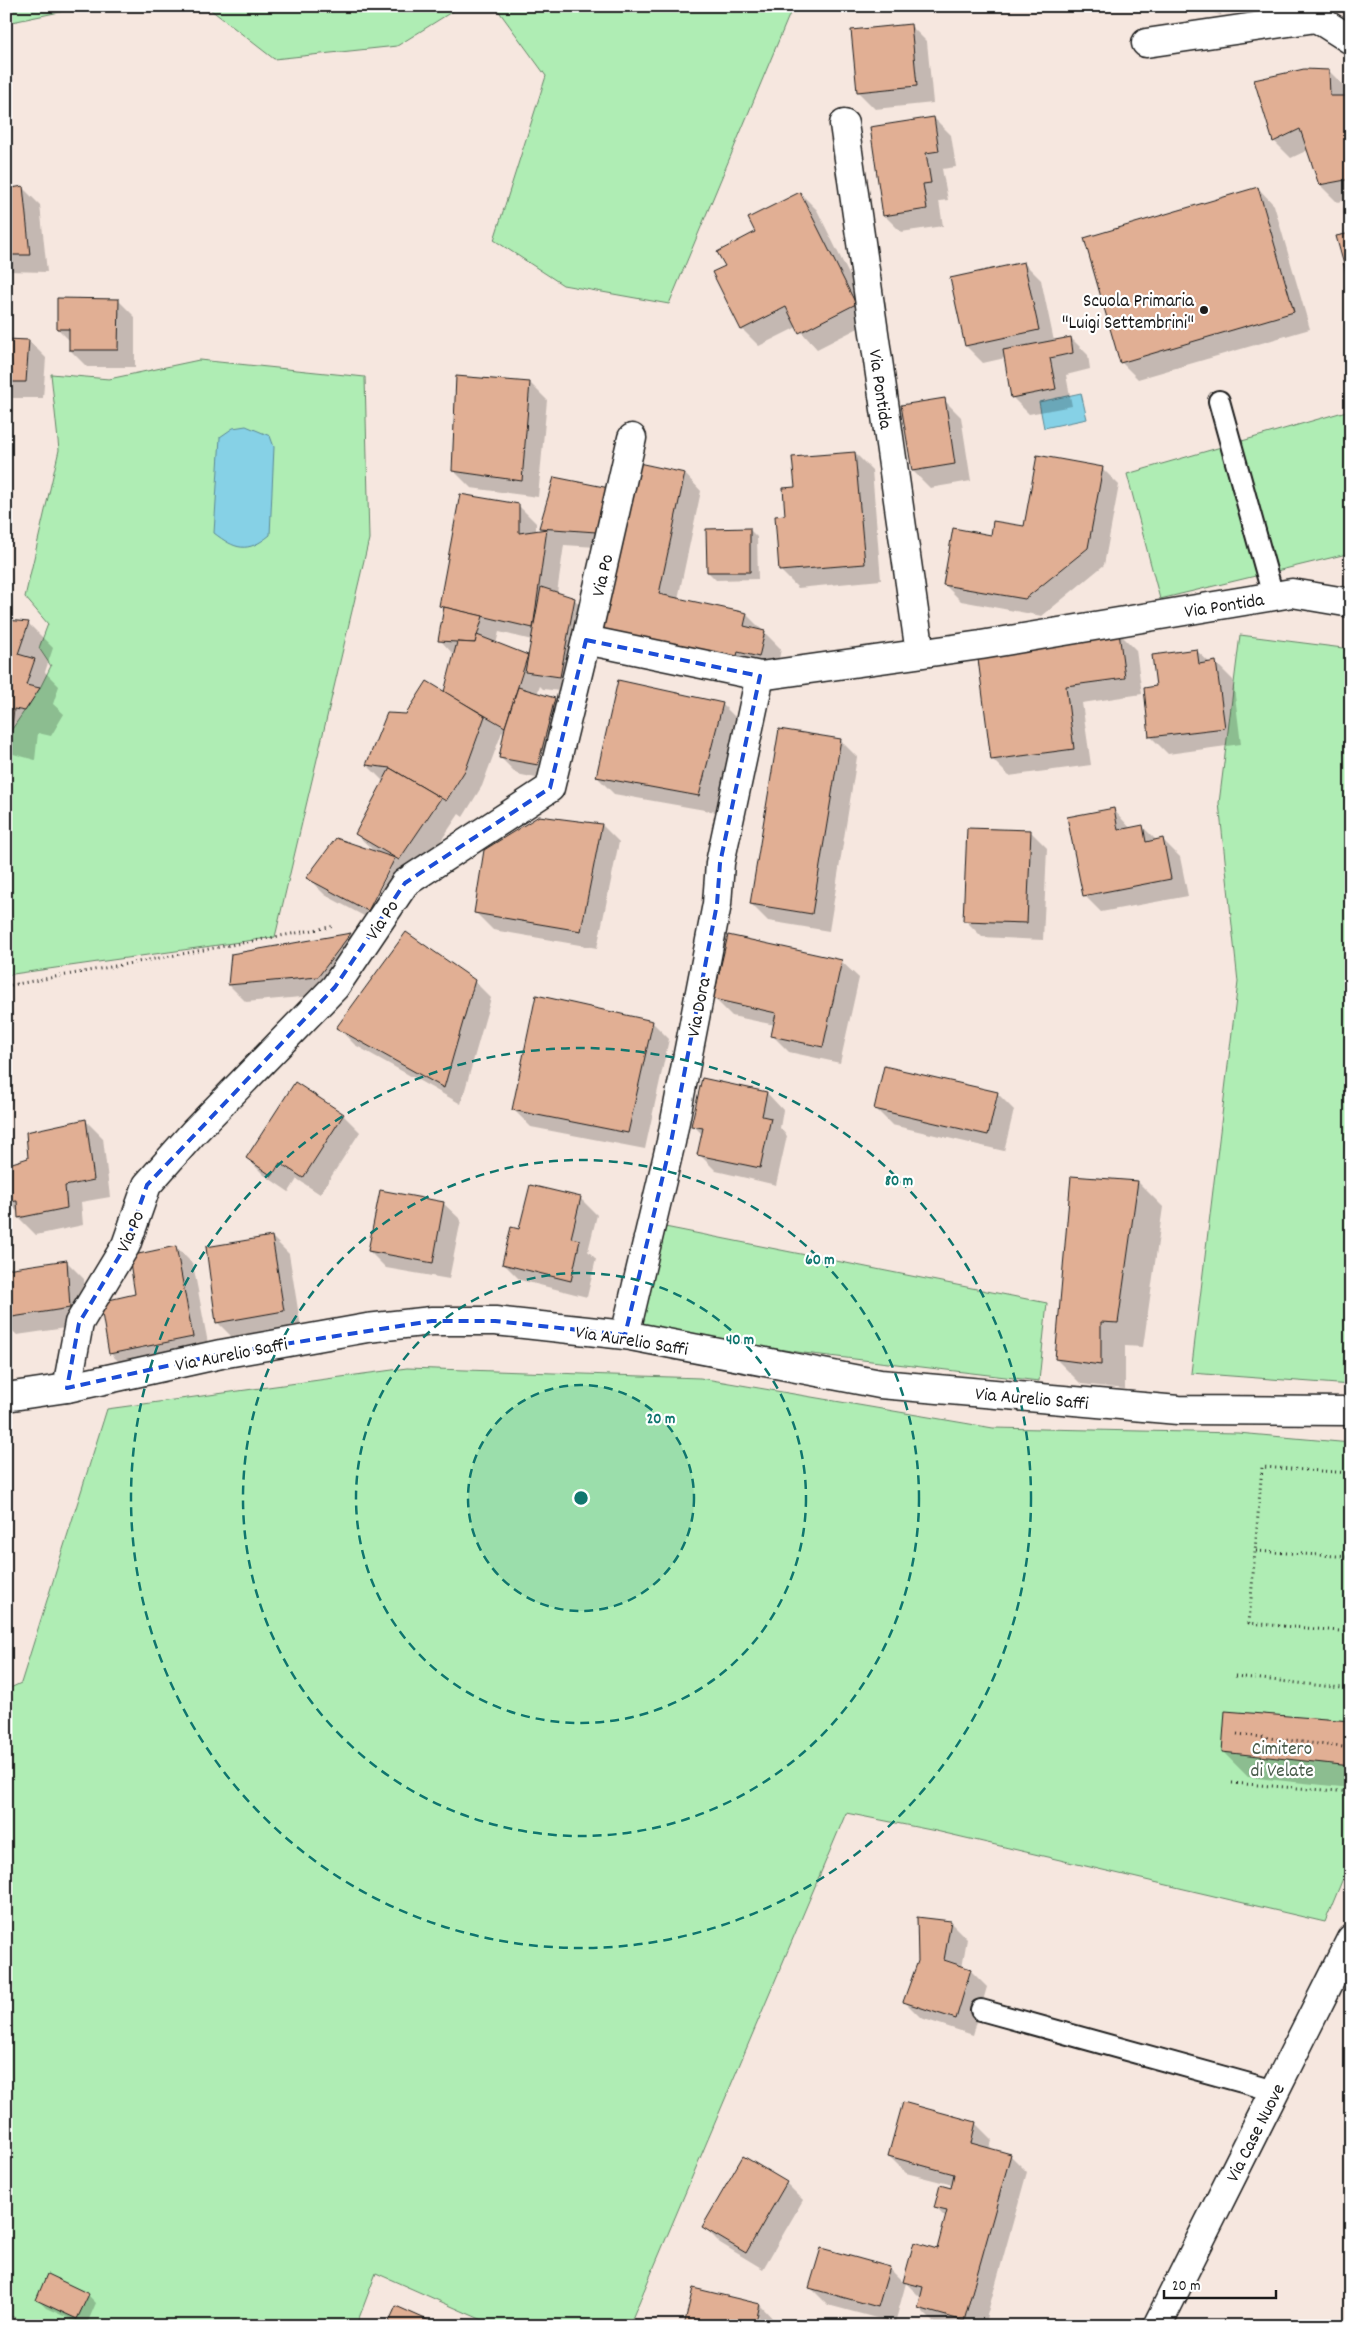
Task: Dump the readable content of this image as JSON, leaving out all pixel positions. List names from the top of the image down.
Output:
{
  "streets": {
    "street": [
      "Via Pontida",
      "Via Po",
      "Via Dora",
      "Via Aurelio Saffi",
      "Via Case Nuove"
    ]
  },
  "crossings": [
    ["Via Pontida", "Via Po"],
    ["Via Pontida", "Via Dora"],
    ["Via Po", "Via Aurelio Saffi"],
    ["Via Dora", "Via Aurelio Saffi"]
  ],
  "parks": ["Cimitero di Velate"],
  "places": ["Scuola Primaria \"Luigi Settembrini\""],
  "scale_bar": "20 m",
  "rings": [
    "80 m",
    "60 m",
    "40 m",
    "20 m"
  ]
}
